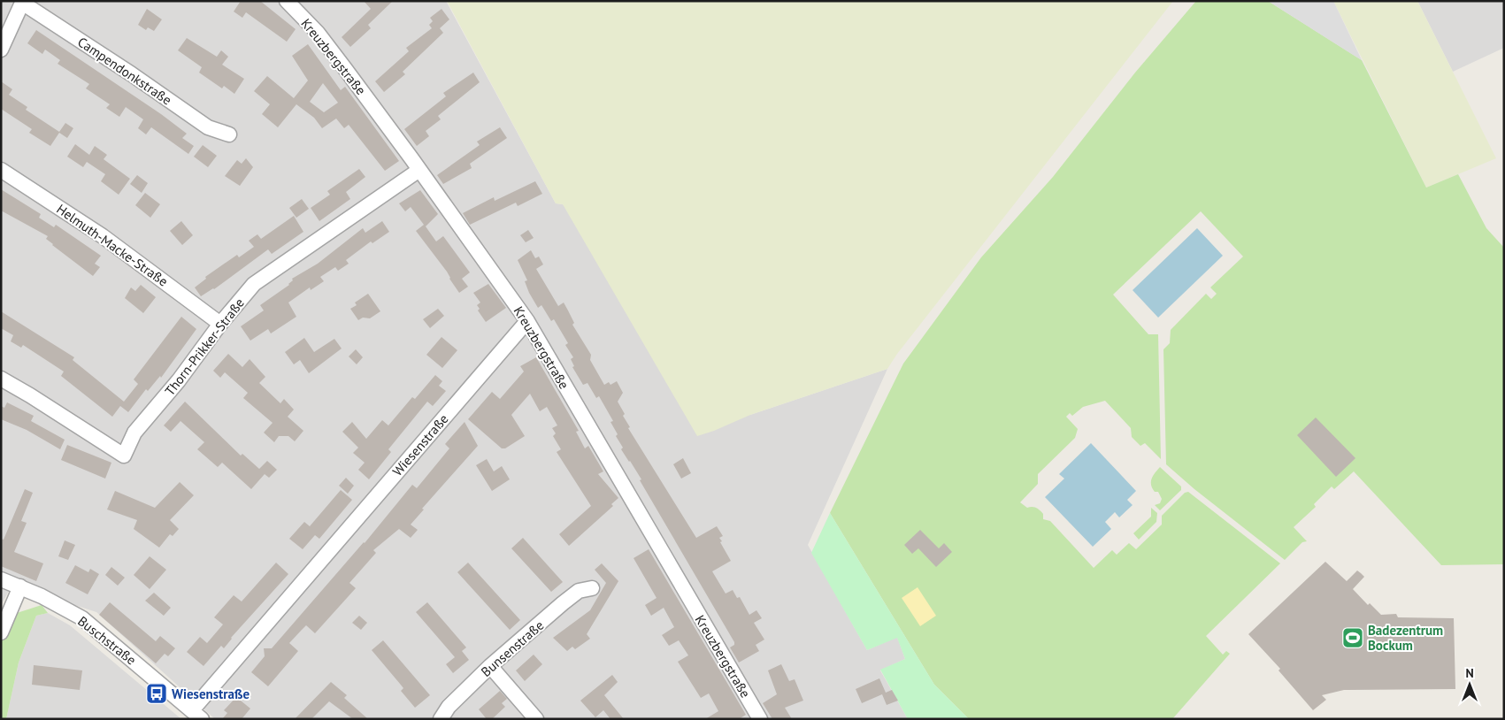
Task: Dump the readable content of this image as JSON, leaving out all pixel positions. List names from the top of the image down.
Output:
{
  "streets": {
    "street": [
      "Kreuzbergstraße",
      "Campendonkstraße",
      "Helmuth-Macke-Straße",
      "Thorn-Prikker-Straße",
      "Wiesenstraße",
      "Buschstraße",
      "Bunsenstraße"
    ]
  },
  "crossings": [
    ["Kreuzbergstraße", "Thorn-Prikker-Straße"],
    ["Kreuzbergstraße", "Wiesenstraße"],
    ["Helmuth-Macke-Straße", "Thorn-Prikker-Straße"],
    ["Wiesenstraße", "Buschstraße"]
  ],
  "places": {
    "sports": ["Badezentrum Bockum"],
    "bus stop": ["Wiesenstraße"]
  },
  "north": "top"
}
